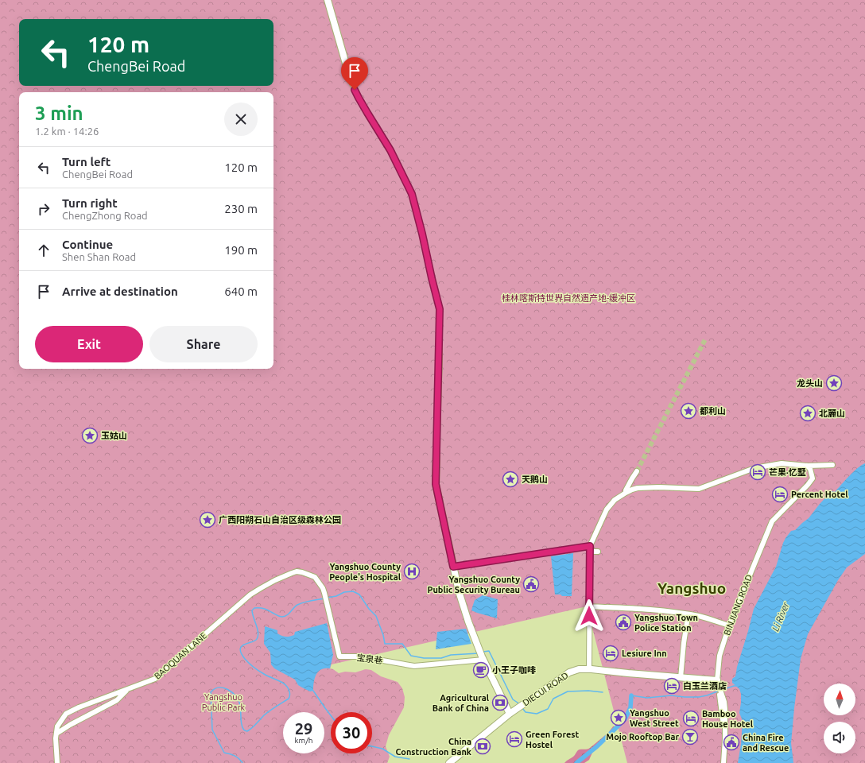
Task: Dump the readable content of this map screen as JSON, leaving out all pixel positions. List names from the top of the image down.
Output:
{
  "streets": {
    "street": [
      "BINJIANG ROAD",
      "BAOQUAN LANE",
      "宝泉巷",
      "DIECUI ROAD"
    ]
  },
  "crossings": [
    ["BINJIANG ROAD", "DIECUI ROAD"],
    ["BAOQUAN LANE", "宝泉巷"]
  ],
  "districts": ["Yangshuo"],
  "water": ["Li River"],
  "parks": ["桂林喀斯特世界自然遗产地-缓冲区", "Yangshuo Public Park"],
  "places": {
    "place": [
      "龙头山",
      "都利山",
      "北麓山",
      "玉姑山",
      "天鹅山",
      "广西阳朔石山自治区级森林公园",
      "Yangshuo West Street"
    ],
    "hotel": [
      "芒果·忆墅",
      "Percent Hotel",
      "Lesiure Inn",
      "白玉兰酒店",
      "Bamboo House Hotel",
      "Green Forest Hostel"
    ],
    "hospital": ["Yangshuo County People's Hospital"],
    "public building": ["Yangshuo County Public Security Bureau", "Yangshuo Town Police Station", "China Fire and Rescue"],
    "cafe": ["小王子咖啡"],
    "bank": ["Agricultural Bank of China", "China Construction Bank"],
    "bar": ["Mojo Rooftop Bar"]
  },
  "north": "top",
  "page": {
    "turn": ["120 m", "ChengBei Road"],
    "heading": ["3 min", "1.2 km · 14:26"],
    "list": [
      {
        "name": "Turn left",
        "note": "ChengBei Road",
        "value": "120 m"
      },
      {
        "name": "Turn right",
        "note": "ChengZhong Road",
        "value": "230 m"
      },
      {
        "name": "Continue",
        "note": "Shen Shan Road",
        "value": "190 m"
      },
      {
        "name": "Arrive at destination",
        "value": "640 m"
      }
    ],
    "buttons": ["Exit", "Share"],
    "speed": "29 km/h",
    "limit": "30"
  }
}
